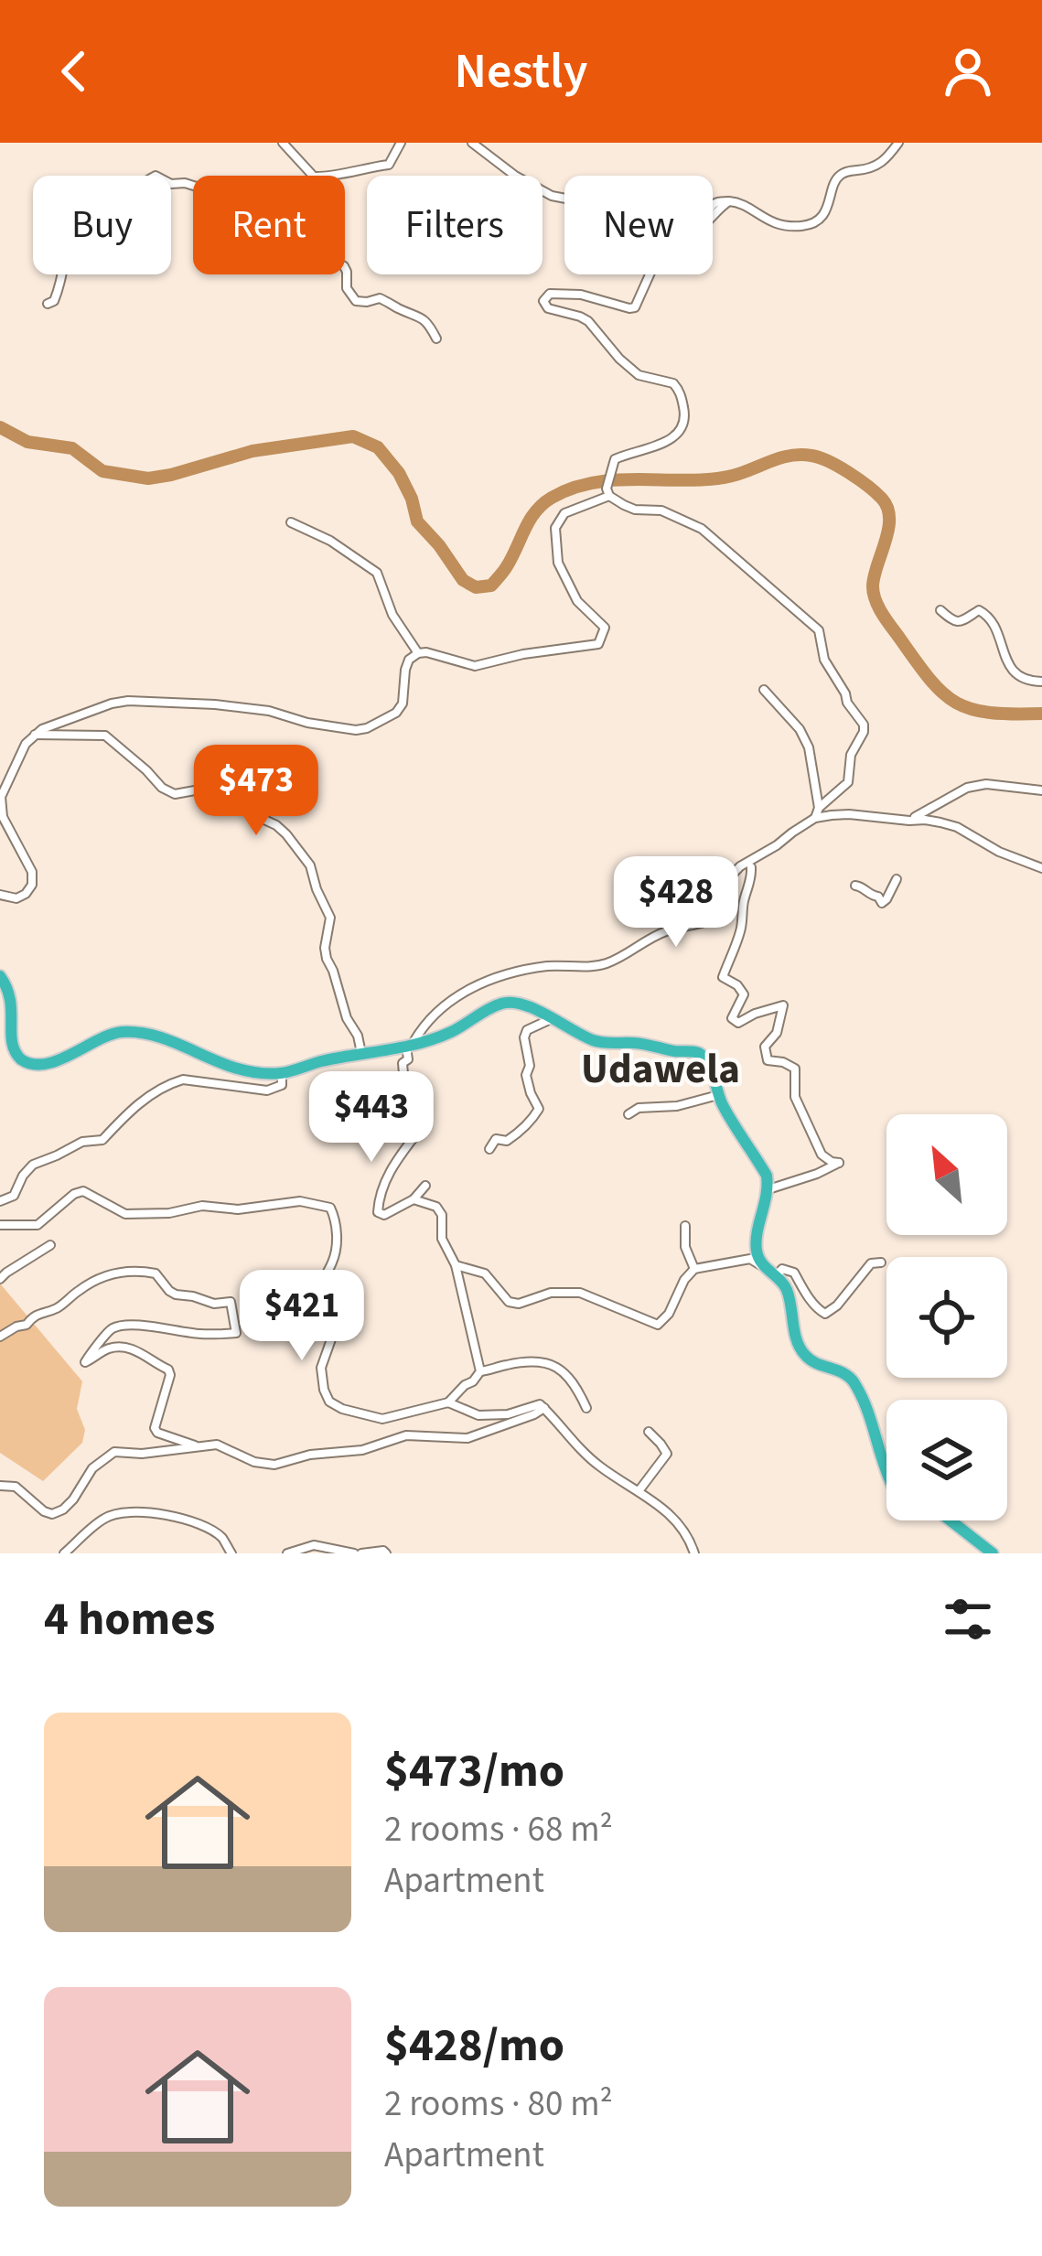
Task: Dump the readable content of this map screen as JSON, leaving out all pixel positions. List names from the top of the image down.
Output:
{
  "districts": ["Udawela"],
  "north": "top left",
  "page": {
    "header": "Nestly",
    "chip": [
      "Buy",
      "Rent",
      "Filters",
      "New"
    ],
    "price": [
      "$473",
      "$428",
      "$443",
      "$421"
    ],
    "heading": "4 homes",
    "list": [
      {
        "name": "$473/mo",
        "note": "2 rooms · 68 m² · Apartment"
      },
      {
        "name": "$428/mo",
        "note": "2 rooms · 80 m² · Apartment"
      }
    ]
  }
}
